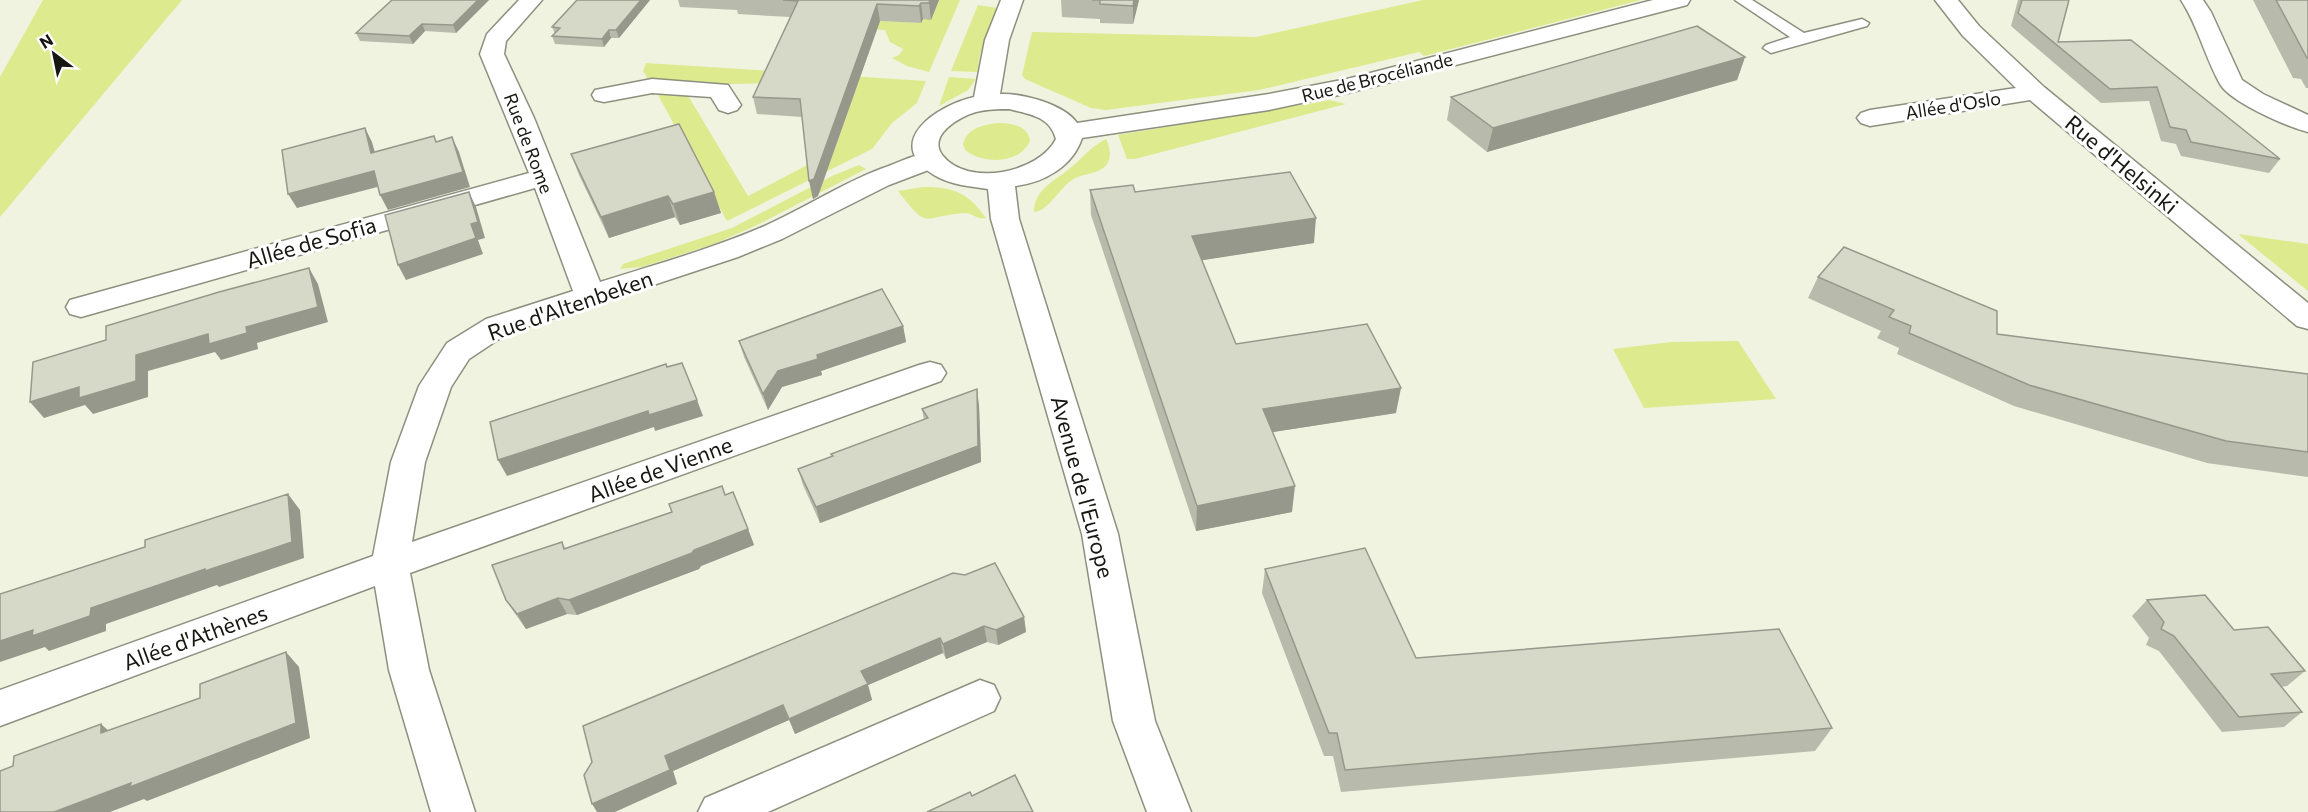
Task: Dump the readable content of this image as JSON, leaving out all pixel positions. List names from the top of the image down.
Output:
{
  "streets": {
    "street": [
      "Rue de Brocéliande",
      "Allée d'Oslo",
      "Rue de Rome",
      "Rue d'Helsinki",
      "Allée de Sofia",
      "Rue d'Altenbeken",
      "Allée de Vienne",
      "Avenue de l'Europe",
      "Allée d'Athènes"
    ]
  },
  "crossings": [
    ["Rue de Brocéliande", "Rue d'Altenbeken"],
    ["Rue de Brocéliande", "Avenue de l'Europe"],
    ["Allée d'Oslo", "Rue d'Helsinki"],
    ["Rue de Rome", "Allée de Sofia"],
    ["Rue de Rome", "Rue d'Altenbeken"],
    ["Rue d'Altenbeken", "Allée de Vienne"],
    ["Rue d'Altenbeken", "Avenue de l'Europe"],
    ["Rue d'Altenbeken", "Allée d'Athènes"],
    ["Allée de Vienne", "Allée d'Athènes"]
  ],
  "north": "top left"
}
